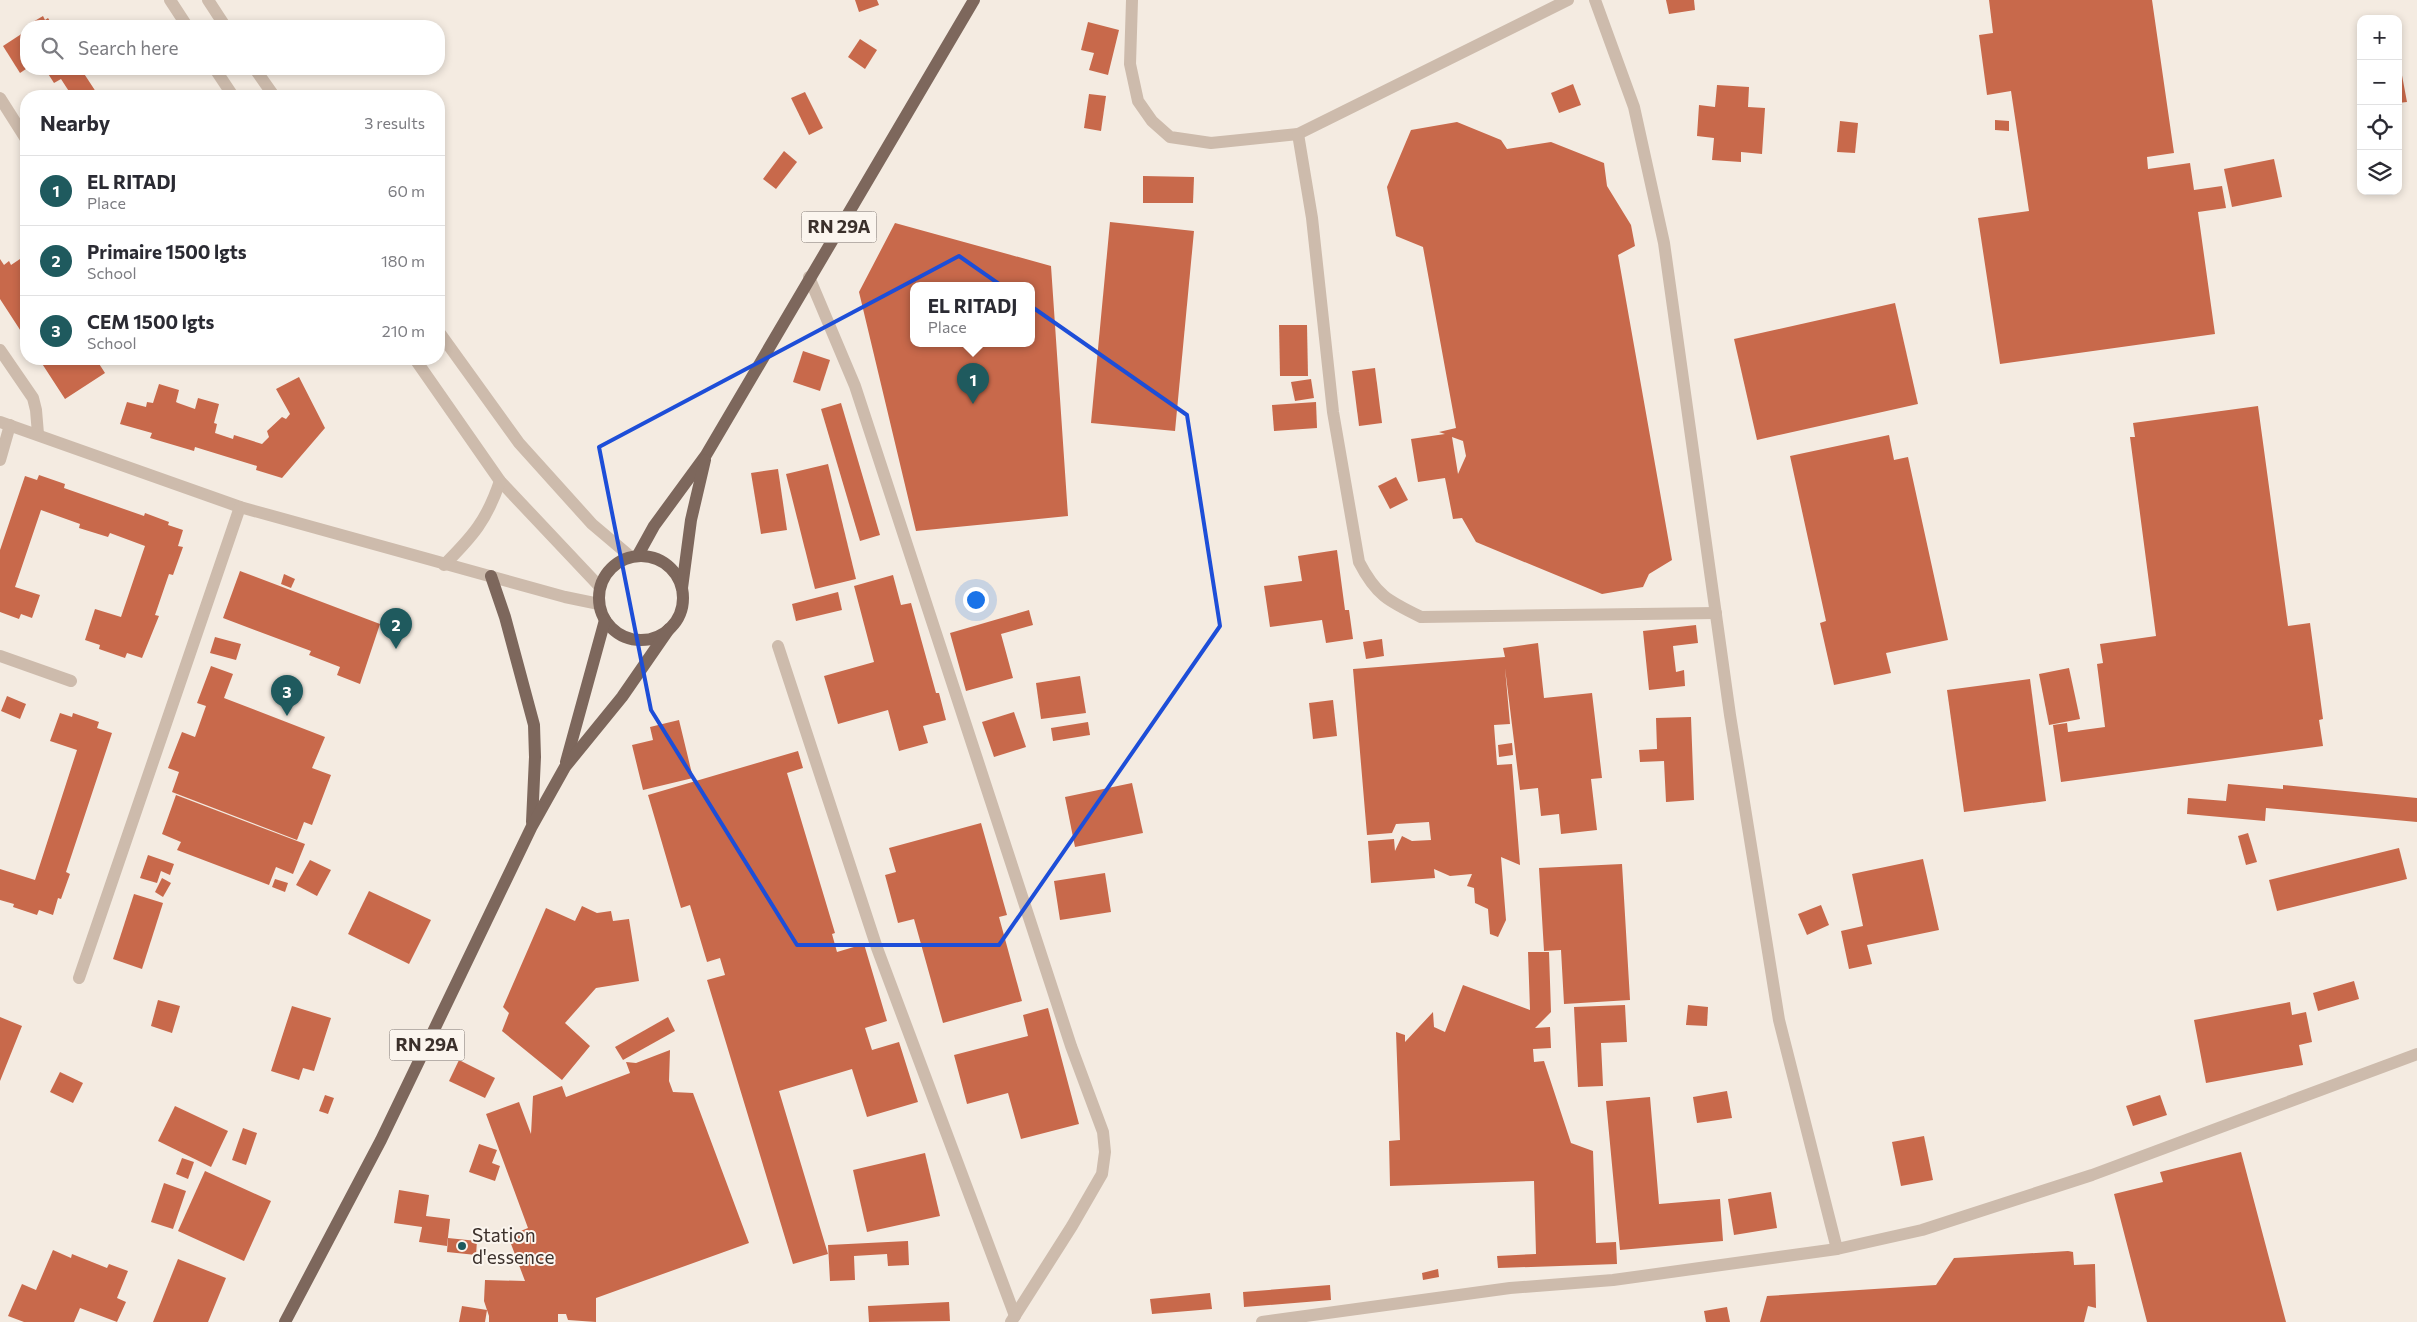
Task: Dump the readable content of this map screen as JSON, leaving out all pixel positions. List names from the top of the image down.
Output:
{
  "streets": {
    "main road": ["RN 29A"]
  },
  "places": ["Station d'essence"],
  "page": {
    "map_buttons": ["+", "−"],
    "search": "Search here",
    "heading": ["Nearby", "3 results"],
    "list": [
      {
        "mark": "1",
        "name": "EL RITADJ",
        "note": "Place",
        "value": "60 m"
      },
      {
        "mark": "2",
        "name": "Primaire 1500 lgts",
        "note": "School",
        "value": "180 m"
      },
      {
        "mark": "3",
        "name": "CEM 1500 lgts",
        "note": "School",
        "value": "210 m"
      }
    ],
    "popup": ["EL RITADJ", "Place"],
    "pins": ["1", "2", "3"]
  }
}
